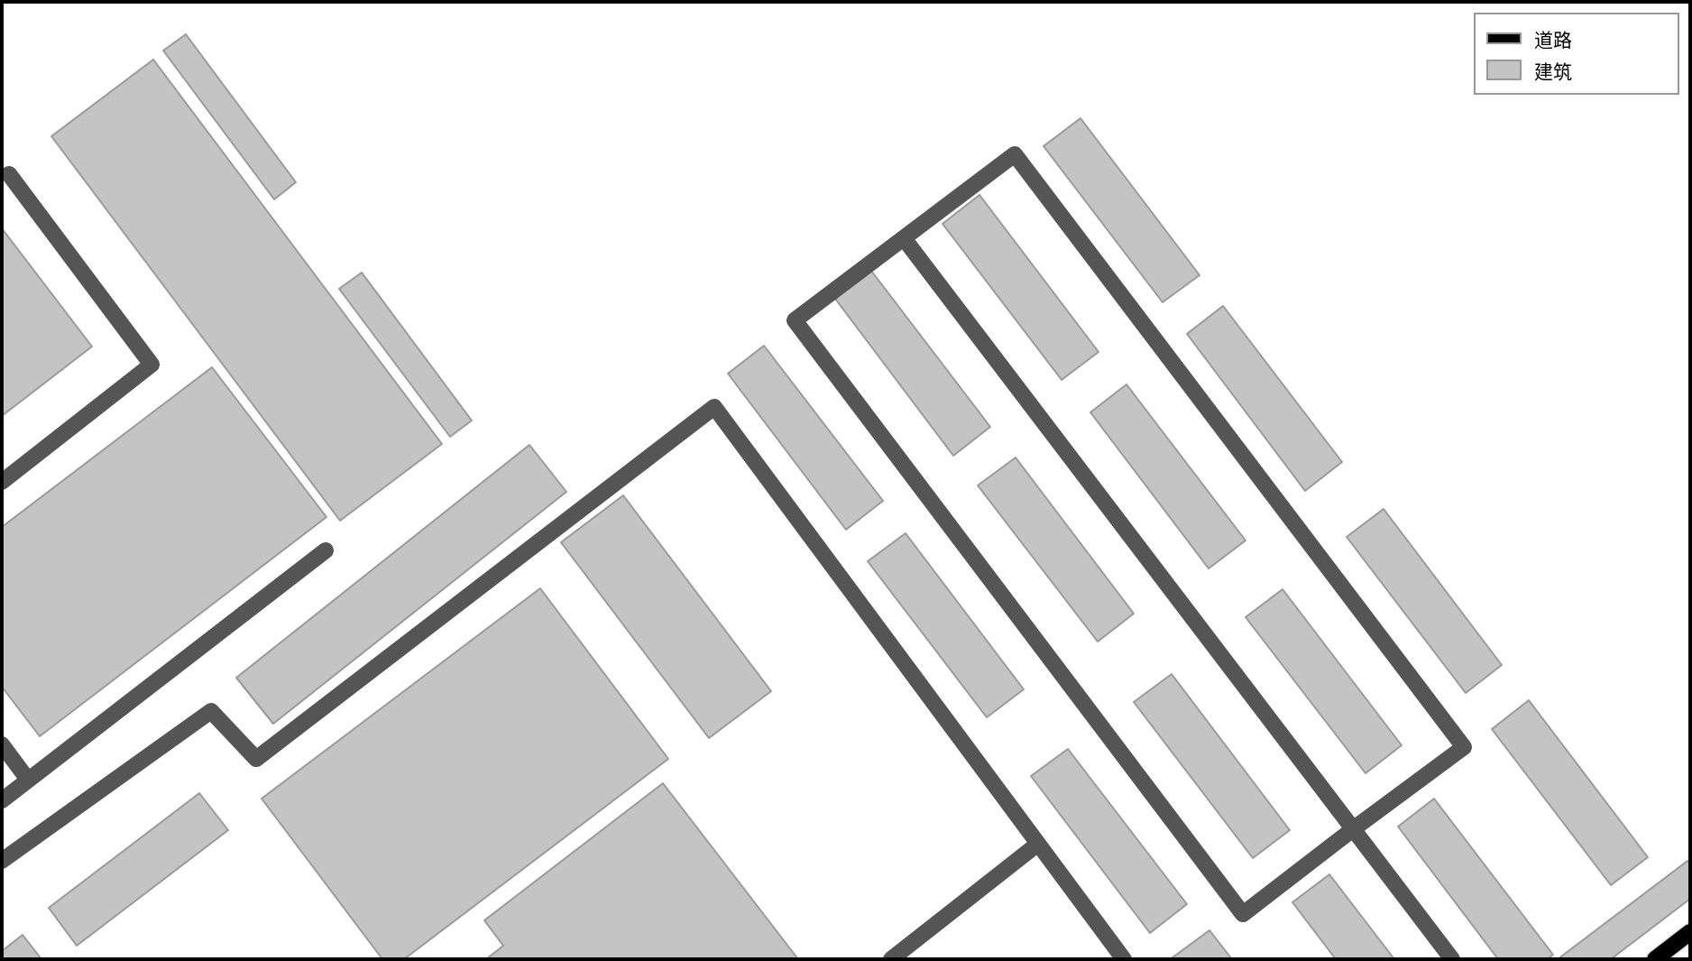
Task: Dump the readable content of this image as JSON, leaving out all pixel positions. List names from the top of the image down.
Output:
{
  "legend": ["道路", "建筑"]
}
